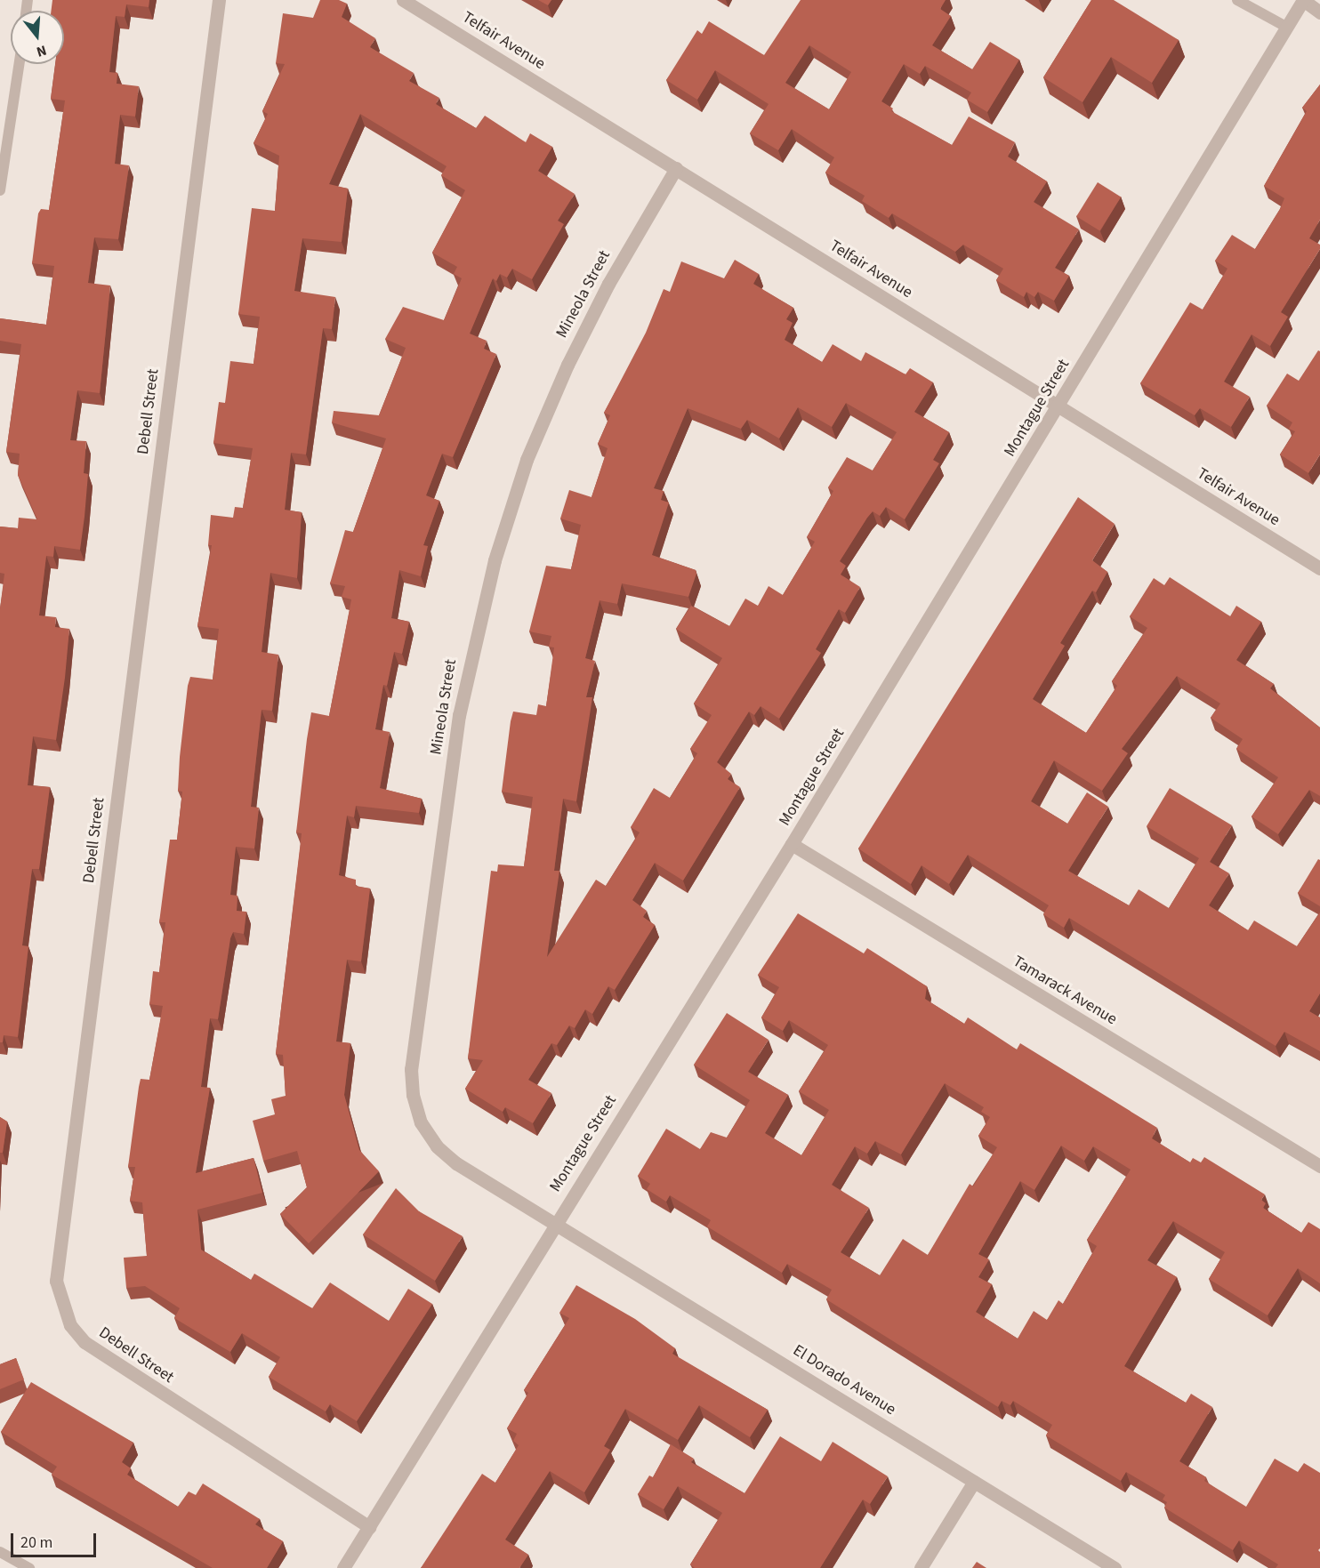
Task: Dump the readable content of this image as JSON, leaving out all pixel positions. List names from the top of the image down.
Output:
{
  "streets": {
    "street": [
      "Telfair Avenue",
      "Mineola Street",
      "Montague Street",
      "Debell Street",
      "Tamarack Avenue",
      "El Dorado Avenue"
    ]
  },
  "crossings": [
    ["Telfair Avenue", "Mineola Street"],
    ["Telfair Avenue", "Montague Street"],
    ["Mineola Street", "Montague Street"],
    ["Mineola Street", "El Dorado Avenue"],
    ["Montague Street", "Debell Street"],
    ["Montague Street", "Tamarack Avenue"],
    ["Montague Street", "El Dorado Avenue"]
  ],
  "scale_bar": "20 m",
  "north": "bottom"
}
